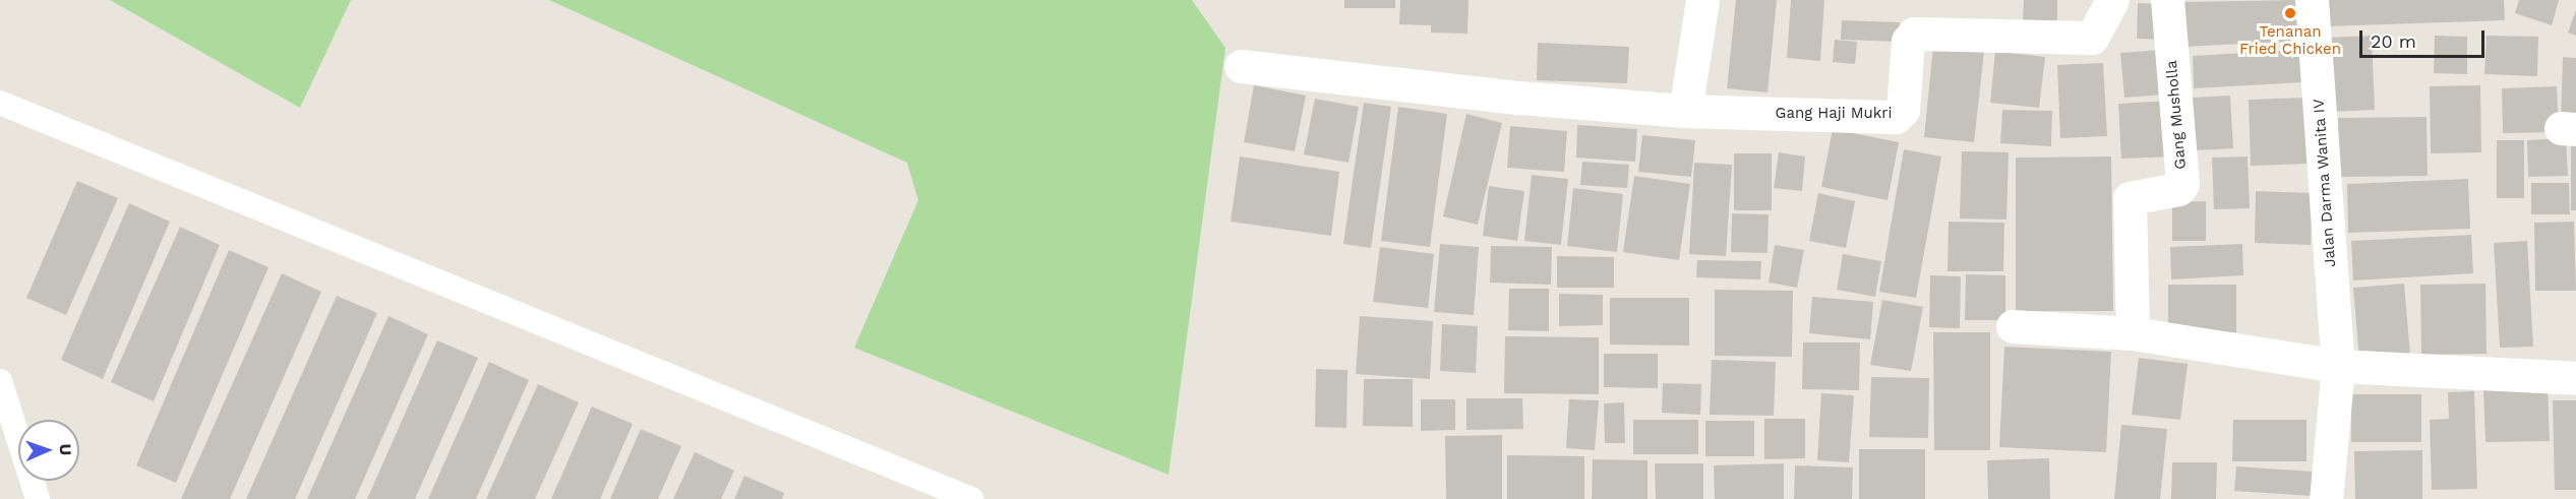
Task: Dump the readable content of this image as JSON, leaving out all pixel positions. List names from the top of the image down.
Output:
{
  "streets": {
    "street": ["Gang Haji Mukri", "Gang Musholla", "Jalan Darma Wanita IV"]
  },
  "places": ["Tenanan Fried Chicken"],
  "scale_bar": "20 m",
  "north": "right"
}
